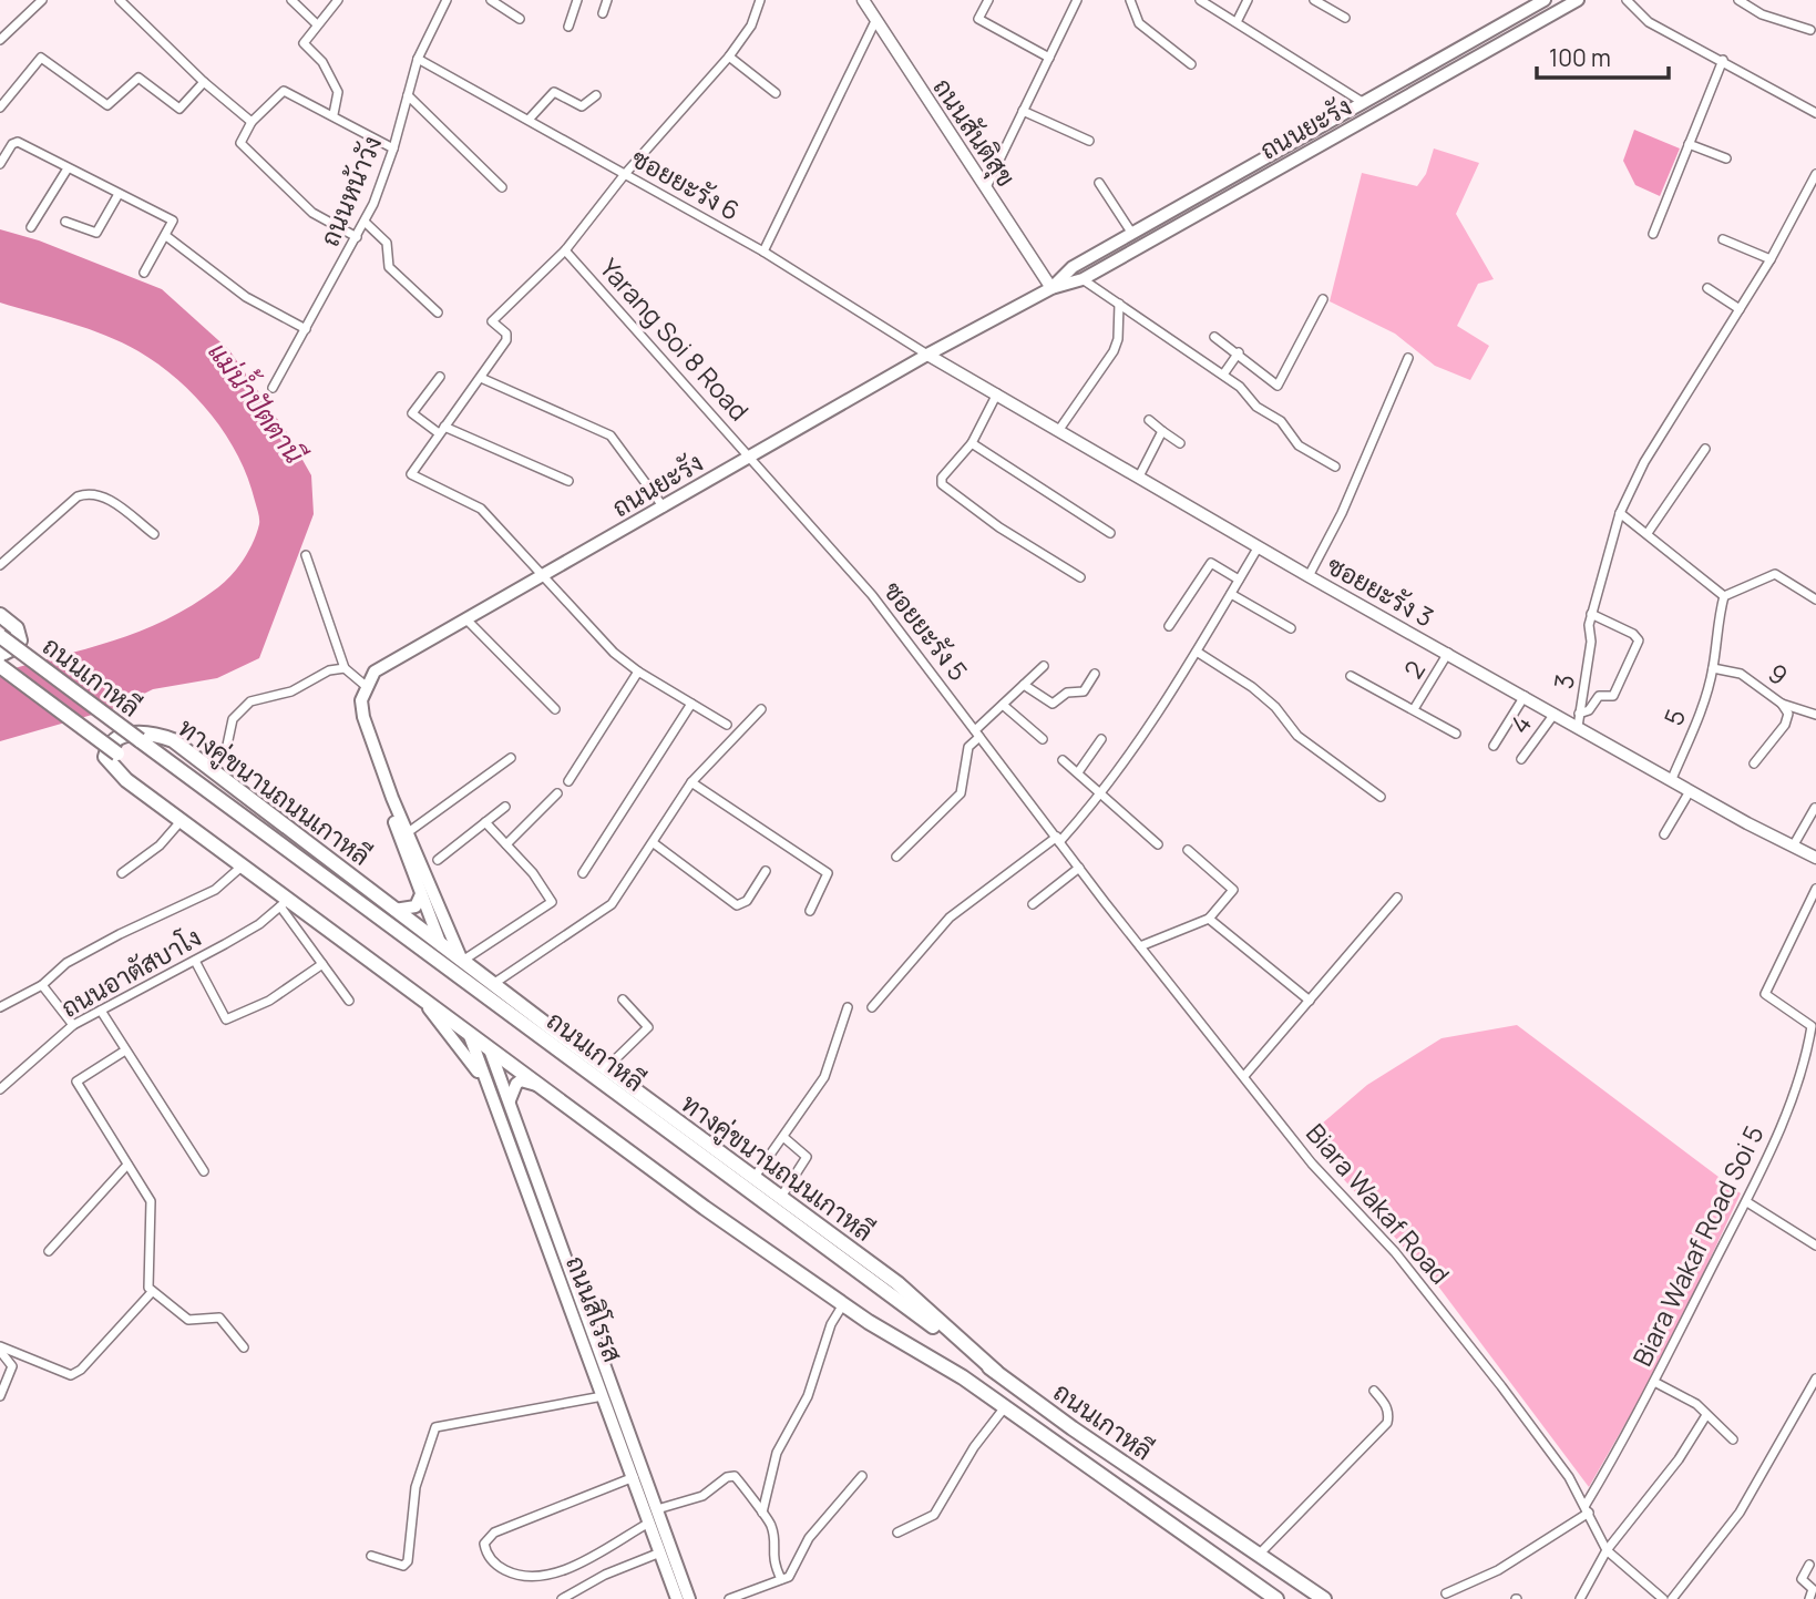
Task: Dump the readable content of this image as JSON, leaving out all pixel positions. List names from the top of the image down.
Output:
{
  "streets": {
    "highway": ["ถนนเกาหลี", "ทางคู่ขนานถนนเกาหลี"],
    "main road": ["ถนนยะรัง", "ถนนสิโรรส"],
    "street": [
      "ถนนสันติสุข",
      "ซอยยะรัง 6",
      "ถนนหน้าวัง",
      "Yarang Soi 8 Road",
      "ซอยยะรัง 3",
      "ซอยยะรัง 5",
      "2",
      "9",
      "3",
      "5",
      "4",
      "ถนนอาตัสบาโง",
      "Biara Wakaf Road",
      "Biara Wakaf Road Soi 5"
    ]
  },
  "crossings": [
    ["ถนนยะรัง", "ถนนสันติสุข"],
    ["ถนนยะรัง", "ซอยยะรัง 6"],
    ["ถนนยะรัง", "Yarang Soi 8 Road"],
    ["ถนนยะรัง", "ซอยยะรัง 3"],
    ["ถนนยะรัง", "ซอยยะรัง 5"],
    ["ซอยยะรัง 6", "ถนนหน้าวัง"],
    ["ซอยยะรัง 6", "ซอยยะรัง 3"],
    ["Yarang Soi 8 Road", "ซอยยะรัง 5"],
    ["ซอยยะรัง 3", "2"],
    ["ซอยยะรัง 3", "3"],
    ["ซอยยะรัง 3", "5"],
    ["ซอยยะรัง 3", "4"],
    ["ซอยยะรัง 5", "Biara Wakaf Road"],
    ["9", "5"],
    ["ถนนเกาหลี", "ทางคู่ขนานถนนเกาหลี"],
    ["ทางคู่ขนานถนนเกาหลี", "ถนนอาตัสบาโง"],
    ["ทางคู่ขนานถนนเกาหลี", "ถนนสิโรรส"],
    ["Biara Wakaf Road", "Biara Wakaf Road Soi 5"]
  ],
  "water": ["แม่น้ำปัตตานี"],
  "scale_bar": "100 m"
}
